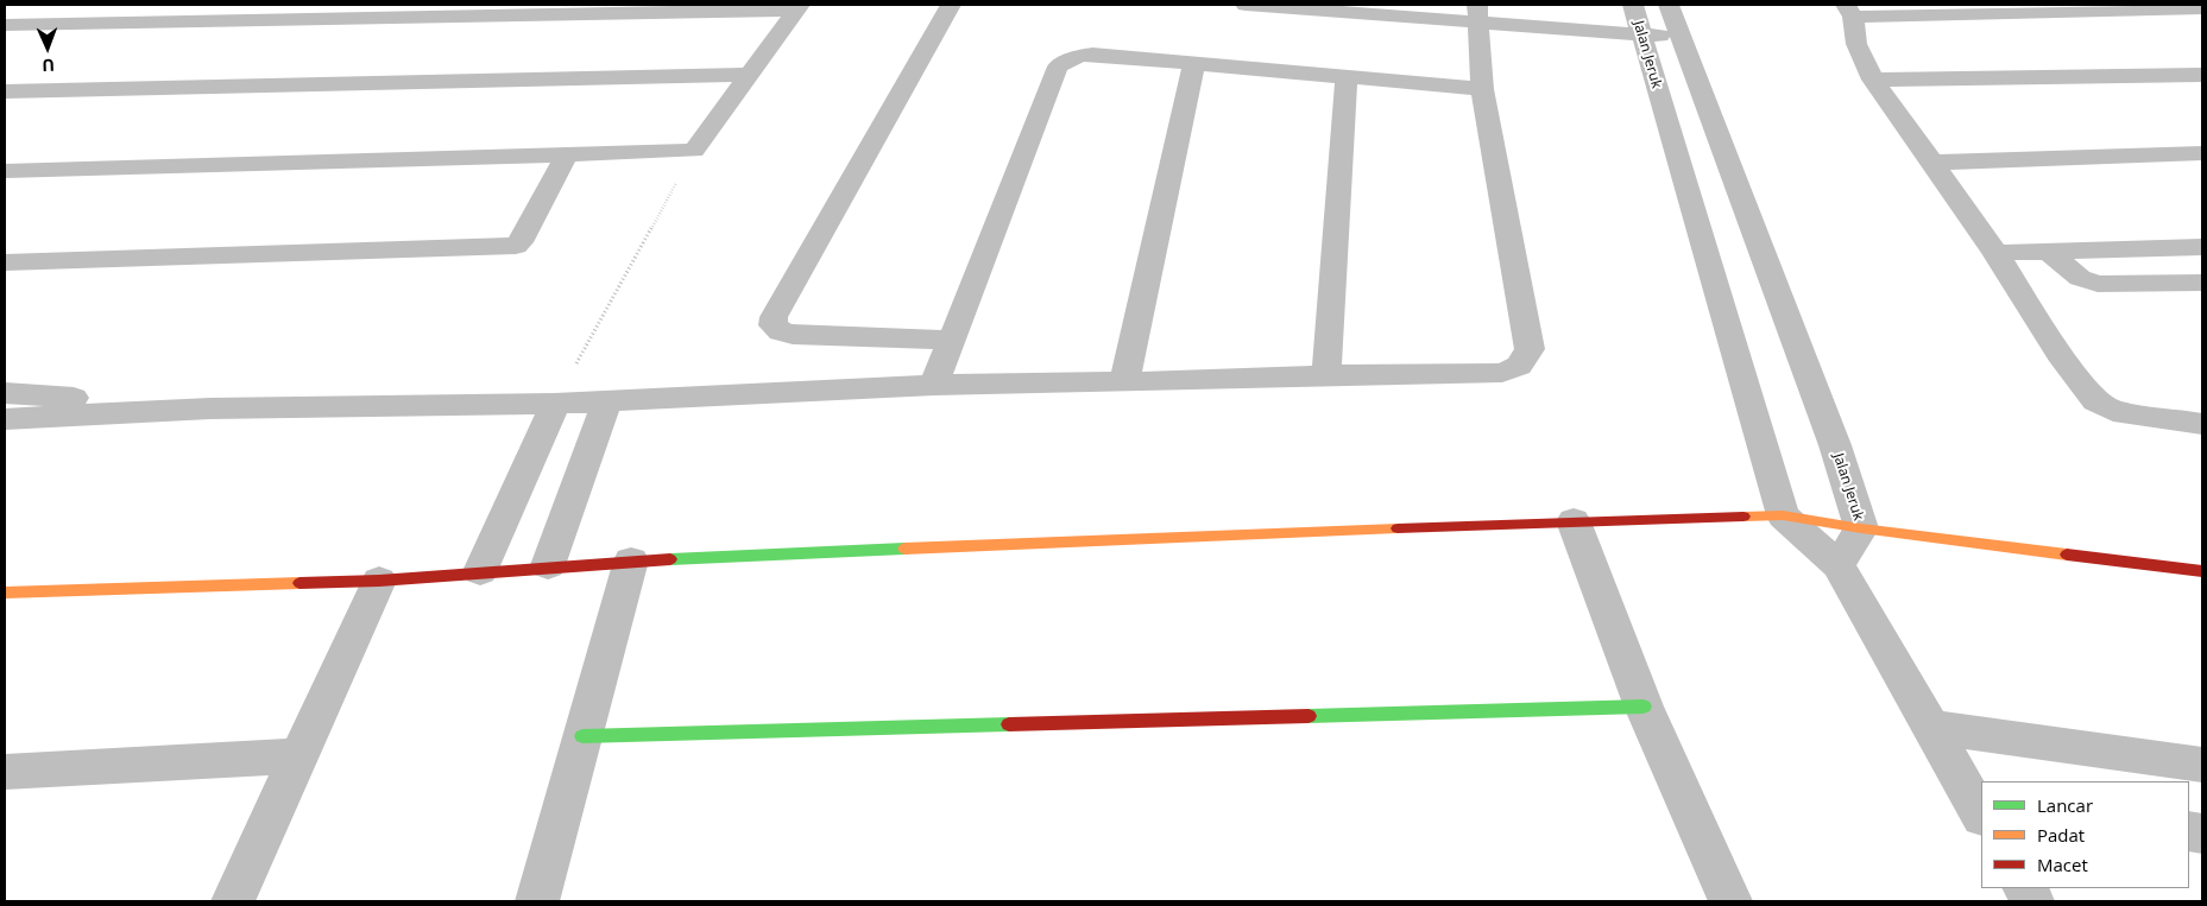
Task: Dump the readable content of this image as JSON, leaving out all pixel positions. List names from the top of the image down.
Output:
{
  "streets": {
    "street": ["Jalan Jeruk"]
  },
  "legend": ["Lancar", "Padat", "Macet"],
  "north": "bottom"
}
